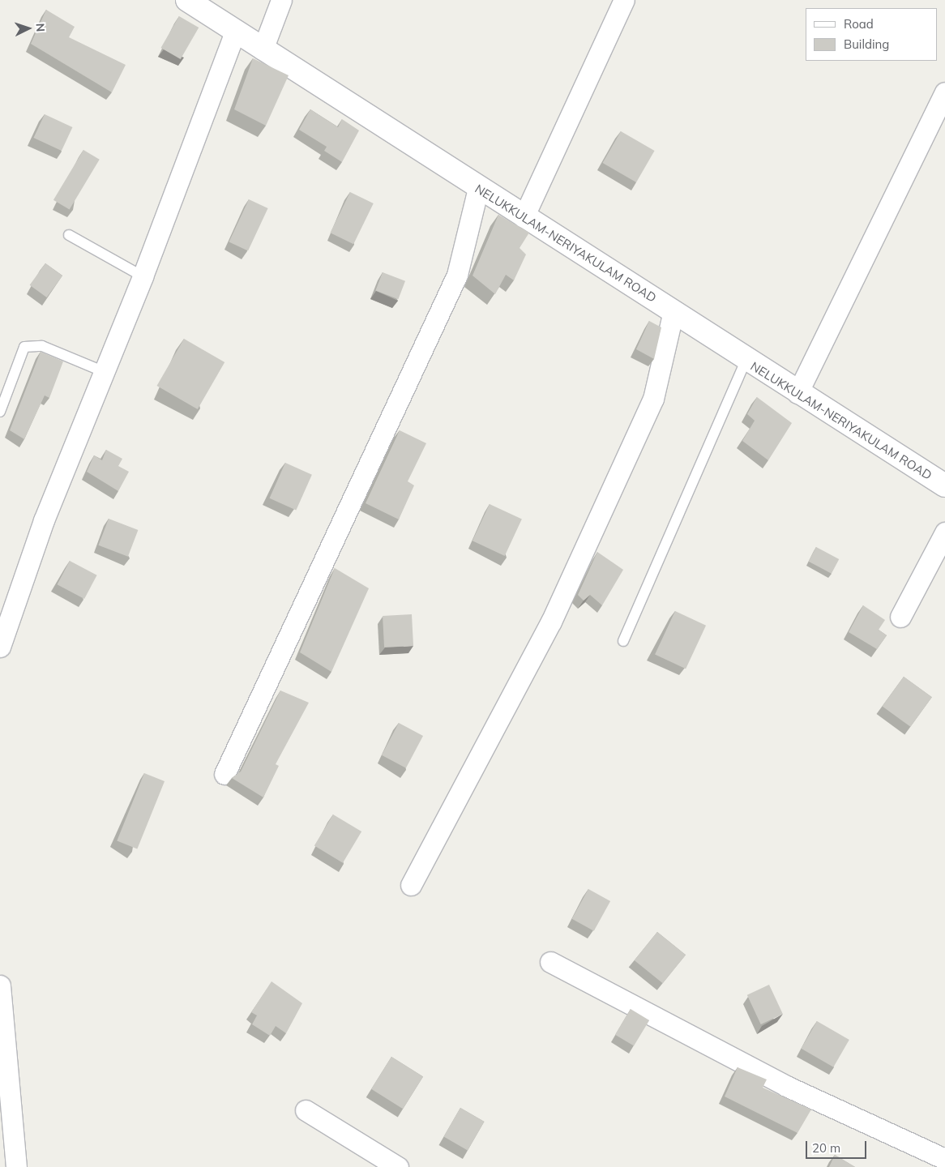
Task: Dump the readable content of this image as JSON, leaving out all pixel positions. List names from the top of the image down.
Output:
{
  "streets": {
    "main road": ["NELUKKULAM-NERIYAKULAM ROAD"]
  },
  "legend": ["Road", "Building"],
  "scale_bar": "20 m",
  "north": "right"
}
